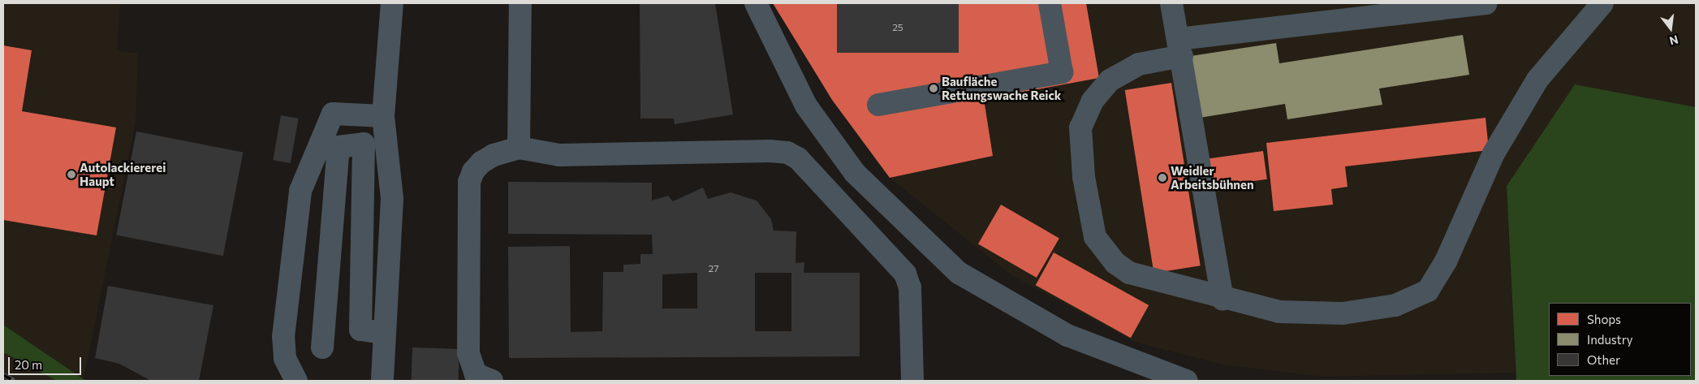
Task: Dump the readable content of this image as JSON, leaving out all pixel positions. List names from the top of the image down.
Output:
{
  "places": ["Baufläche Rettungswache Reick", "Autolackiererei Haupt", "Weidler Arbeitsbühnen"],
  "house_numbers": ["25", "27"],
  "legend": ["Shops", "Industry", "Other"],
  "scale_bar": "20 m",
  "north": "bottom"
}
